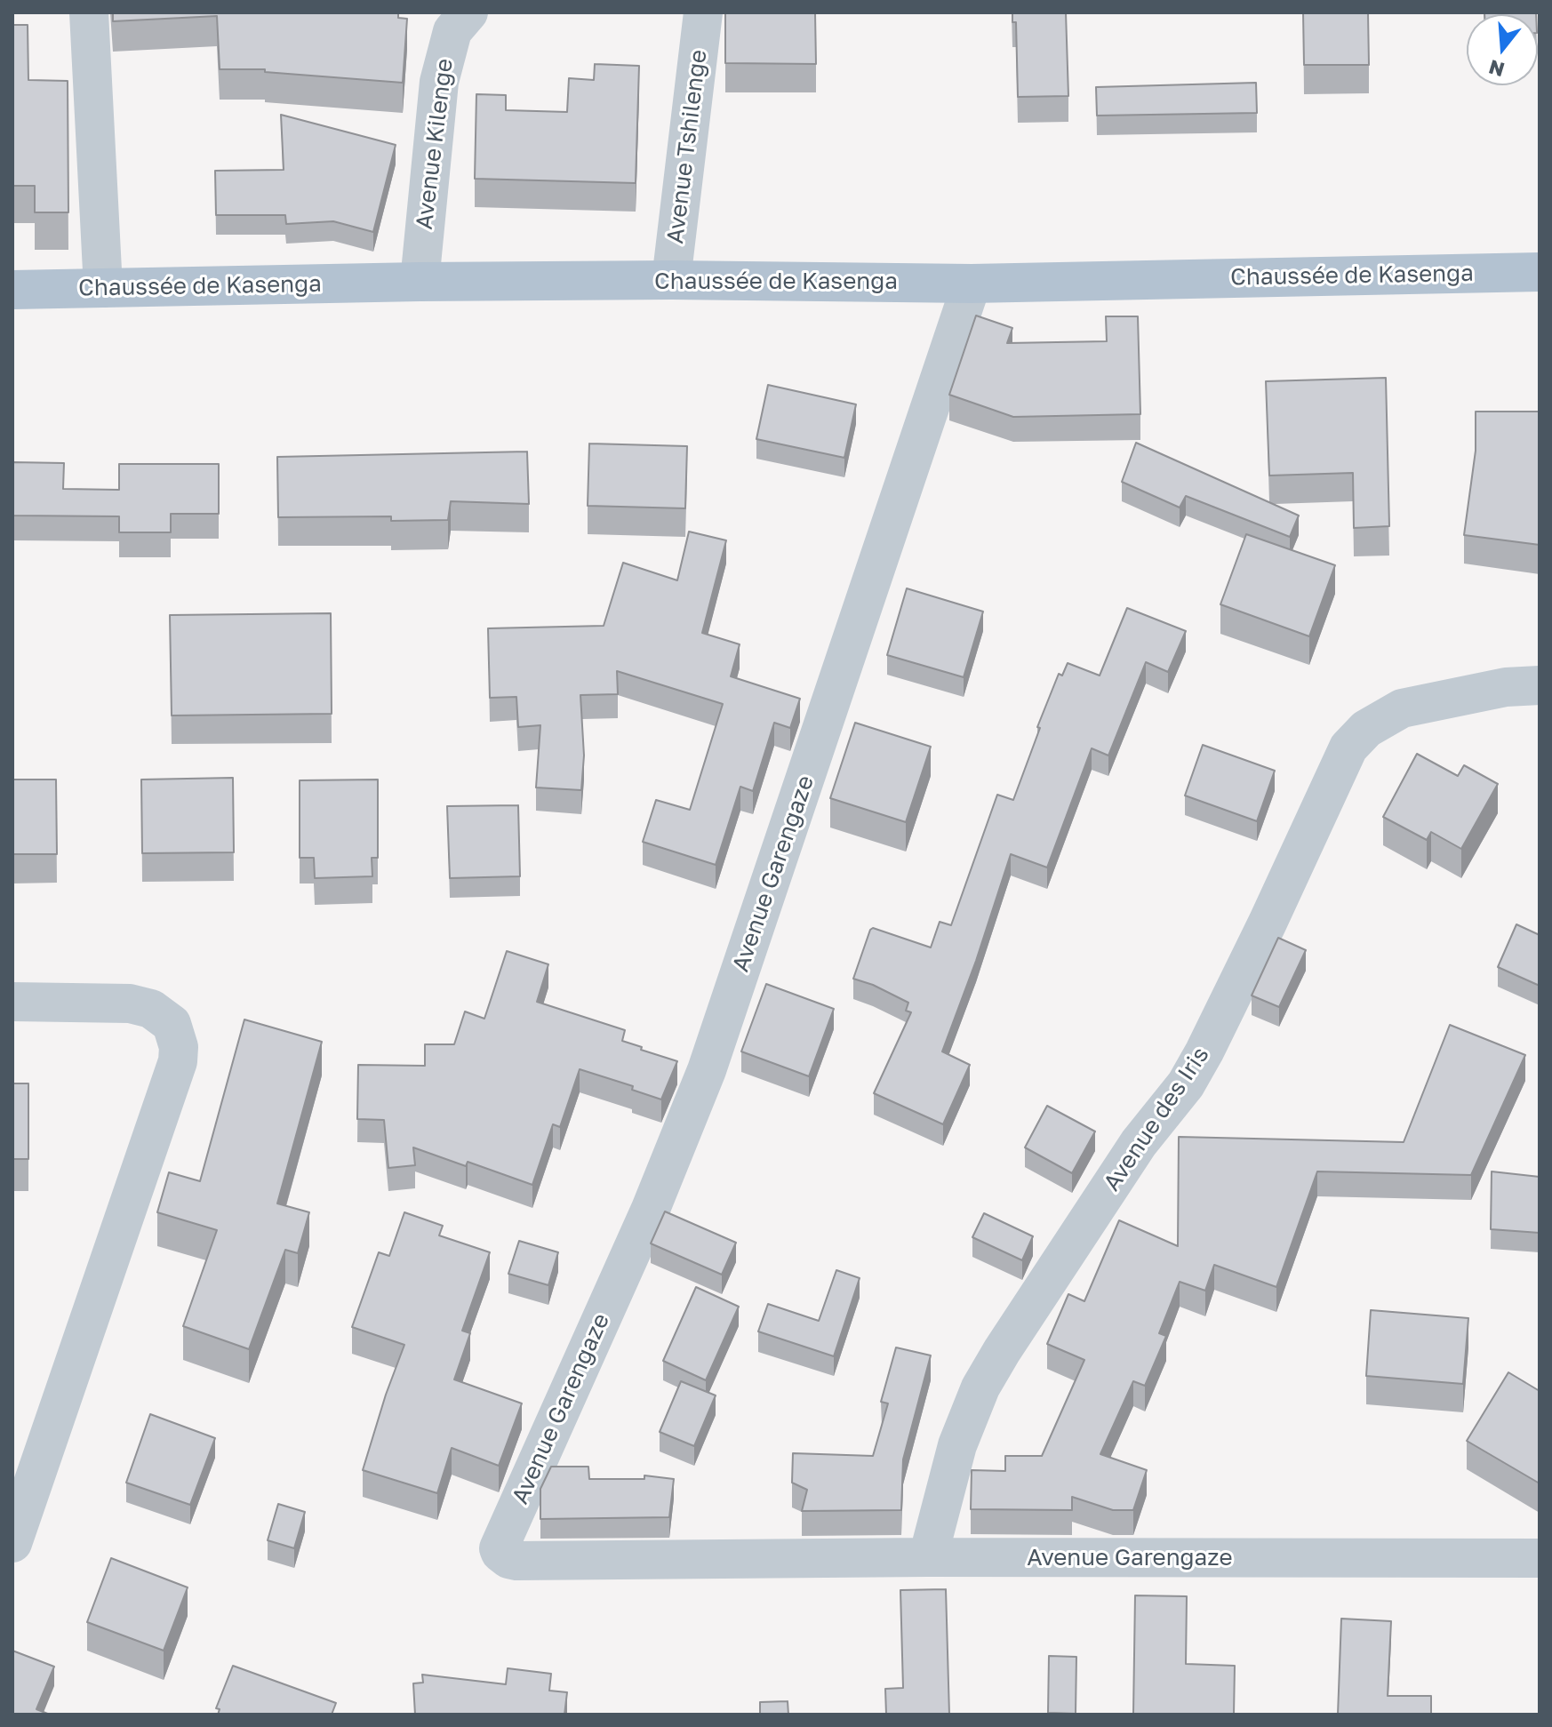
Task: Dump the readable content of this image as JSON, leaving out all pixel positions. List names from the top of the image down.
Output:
{
  "streets": {
    "main road": ["Chaussée de Kasenga"],
    "street": [
      "Avenue Kilenge",
      "Avenue Tshilenge",
      "Avenue Garengaze",
      "Avenue des Iris"
    ]
  },
  "crossings": [
    ["Avenue Kilenge", "Chaussée de Kasenga"],
    ["Avenue Tshilenge", "Chaussée de Kasenga"],
    ["Chaussée de Kasenga", "Avenue Garengaze"],
    ["Avenue Garengaze", "Avenue des Iris"]
  ],
  "north": "bottom"
}
